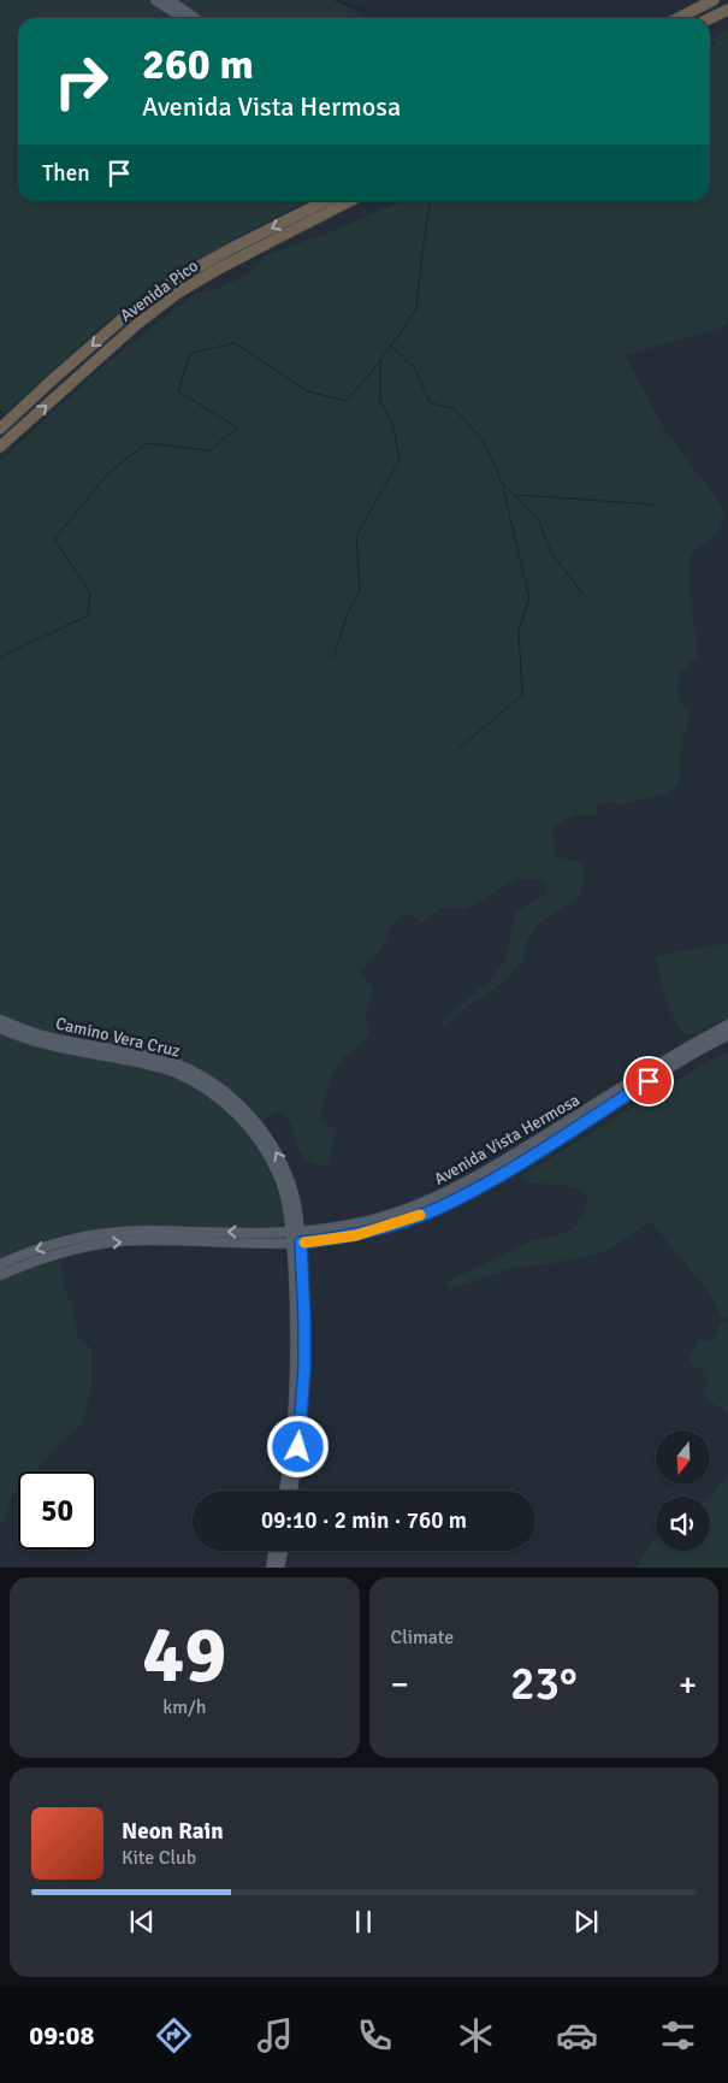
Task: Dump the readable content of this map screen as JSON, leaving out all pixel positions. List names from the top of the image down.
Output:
{
  "streets": {
    "highway": ["Avenida Pico"],
    "main road": ["Camino Vera Cruz", "Avenida Vista Hermosa"]
  },
  "crossings": [
    ["Camino Vera Cruz", "Avenida Vista Hermosa"]
  ],
  "north": "bottom",
  "page": {
    "turn": ["260 m", "Avenida Vista Hermosa"],
    "then": "Then",
    "limit": "50",
    "trip": "09:10 · 2 min · 760 m",
    "tile": [
      ["49", "km/h"],
      "Climate"
    ],
    "heat": ["−", "23°", "+"],
    "song": ["Neon Rain", "Kite Club"],
    "tabs": "09:08"
  }
}
